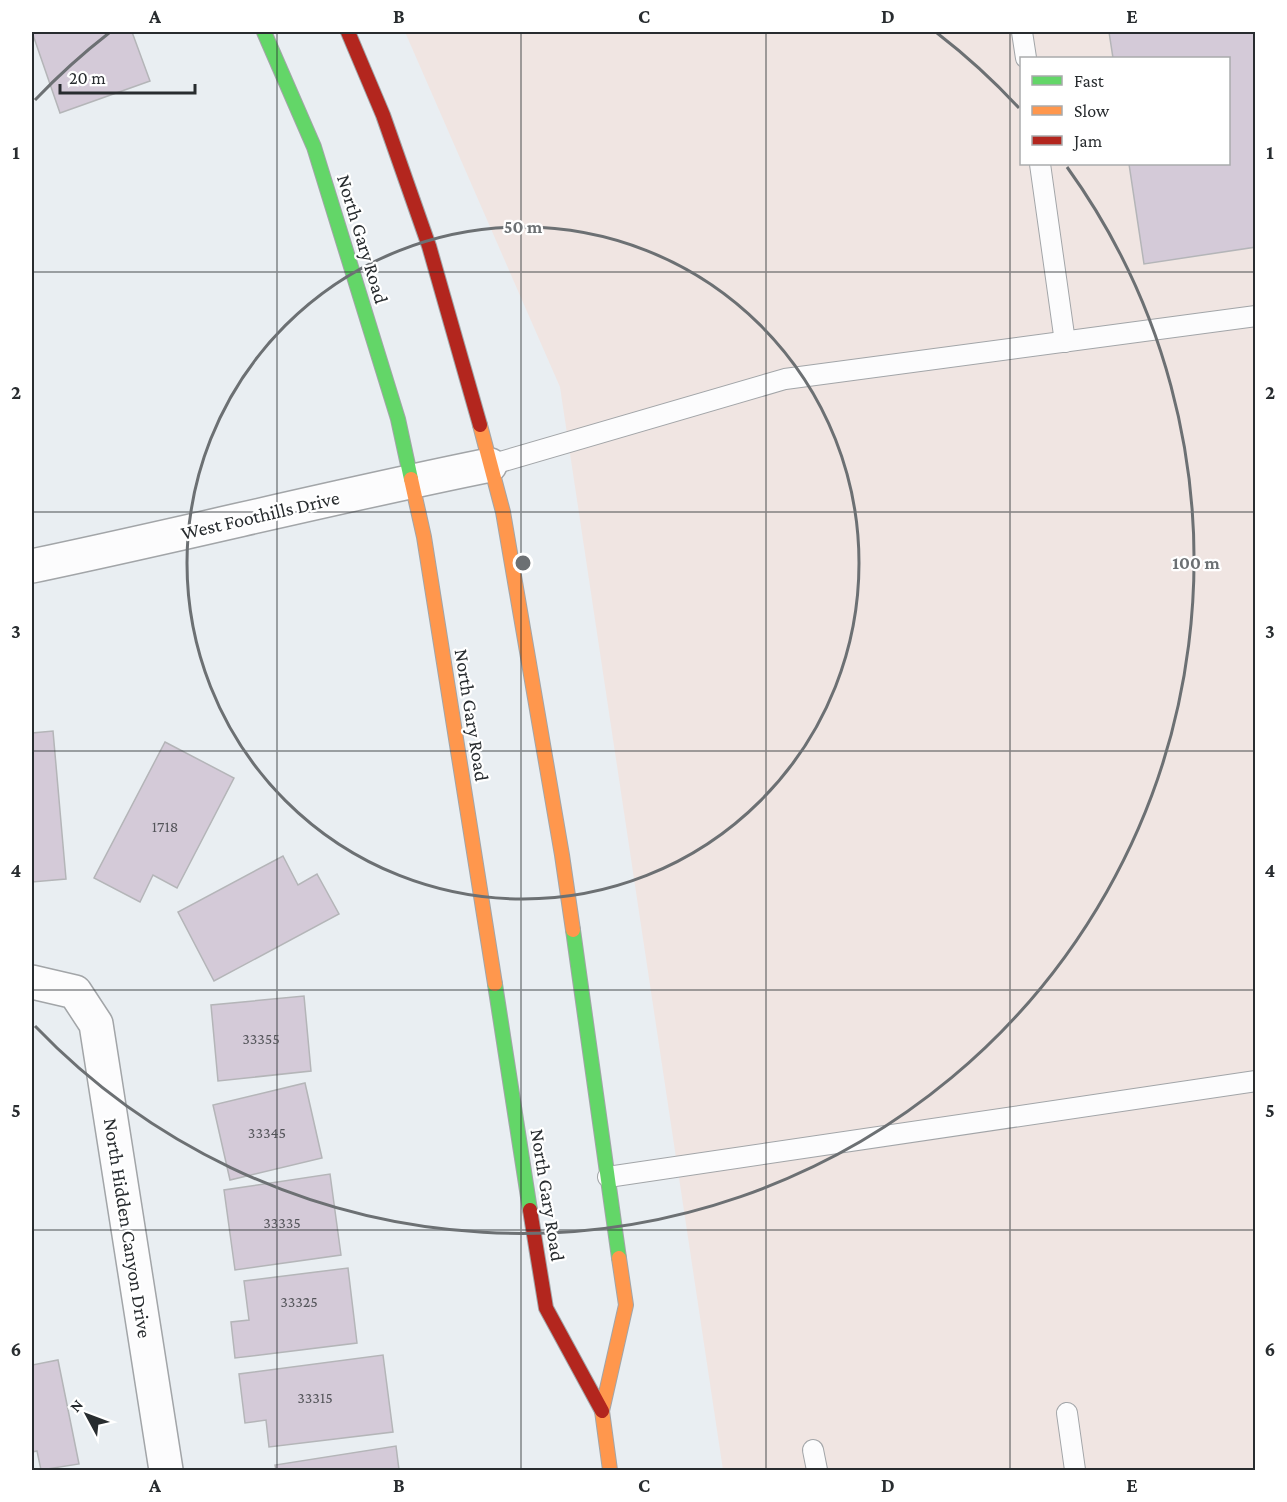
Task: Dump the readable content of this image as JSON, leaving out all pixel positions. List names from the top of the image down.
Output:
{
  "streets": {
    "main road": ["North Gary Road"],
    "street": ["West Foothills Drive", "North Hidden Canyon Drive"]
  },
  "crossings": [
    ["North Gary Road", "West Foothills Drive"]
  ],
  "house_numbers": [
    "1718",
    "33355",
    "33345",
    "33335",
    "33325",
    "33315"
  ],
  "legend": ["Fast", "Slow", "Jam"],
  "scale_bar": "20 m",
  "north": "top left",
  "grid": {
    "columns": [
      "A",
      "B",
      "C",
      "D",
      "E"
    ],
    "rows": [
      "1",
      "2",
      "3",
      "4",
      "5",
      "6"
    ]
  },
  "rings": ["50 m", "100 m"]
}
